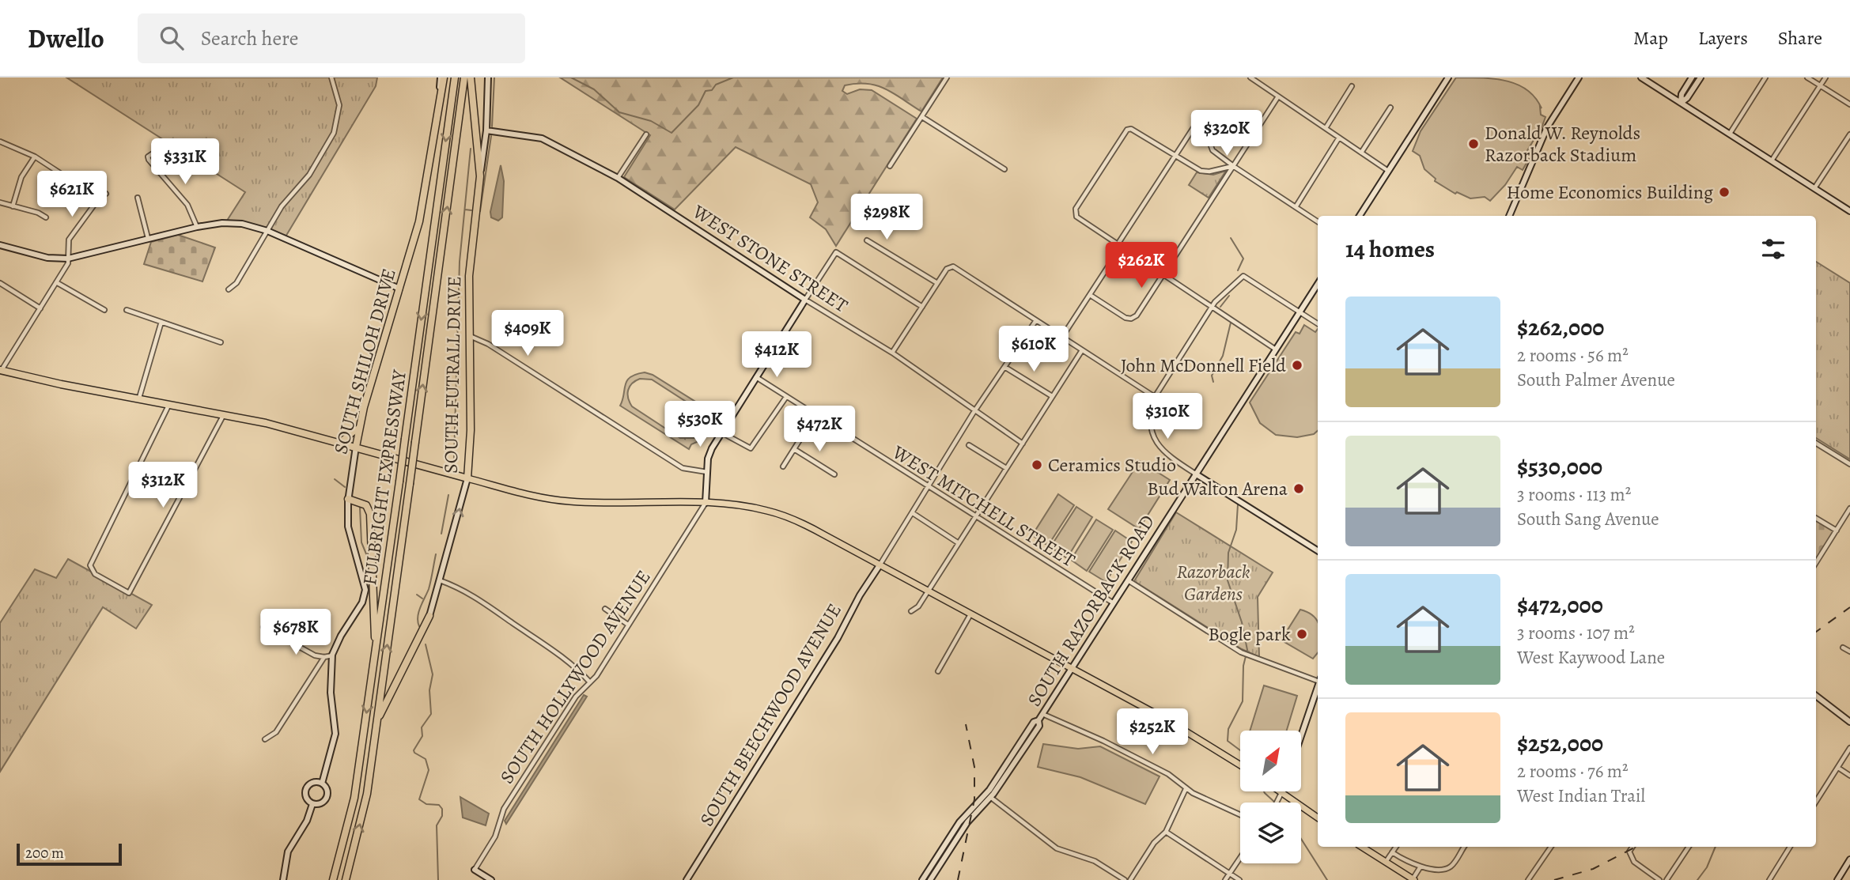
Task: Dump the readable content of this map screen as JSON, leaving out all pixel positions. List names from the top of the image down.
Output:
{
  "streets": {
    "highway": ["SOUTH SHILOH DRIVE", "SOUTH FUTRALL DRIVE", "FULBRIGHT EXPRESSWAY"],
    "street": [
      "WEST STONE STREET",
      "WEST MITCHELL STREET",
      "SOUTH RAZORBACK ROAD",
      "SOUTH HOLLYWOOD AVENUE",
      "SOUTH BEECHWOOD AVENUE"
    ]
  },
  "crossings": [
    ["WEST STONE STREET", "SOUTH FUTRALL DRIVE"],
    ["WEST MITCHELL STREET", "SOUTH RAZORBACK ROAD"]
  ],
  "parks": ["Razorback Gardens"],
  "places": [
    "Donald W. Reynolds Razorback Stadium",
    "Home Economics Building",
    "John McDonnell Field",
    "Ceramics Studio",
    "Bud Walton Arena",
    "Bogle park"
  ],
  "scale_bar": "200 m",
  "north": "top right",
  "page": {
    "header": "Dwello",
    "search": "Search here",
    "nav": ["Map", "Layers", "Share"],
    "price": [
      "$320K",
      "$331K",
      "$621K",
      "$298K",
      "$262K",
      "$409K",
      "$610K",
      "$412K",
      "$310K",
      "$530K",
      "$472K",
      "$312K",
      "$678K",
      "$252K"
    ],
    "heading": "14 homes",
    "list": [
      {
        "name": "$262,000",
        "note": "2 rooms · 56 m² · South Palmer Avenue"
      },
      {
        "name": "$530,000",
        "note": "3 rooms · 113 m² · South Sang Avenue"
      },
      {
        "name": "$472,000",
        "note": "3 rooms · 107 m² · West Kaywood Lane"
      },
      {
        "name": "$252,000",
        "note": "2 rooms · 76 m² · West Indian Trail"
      }
    ],
    "scale": "200 m"
  }
}
